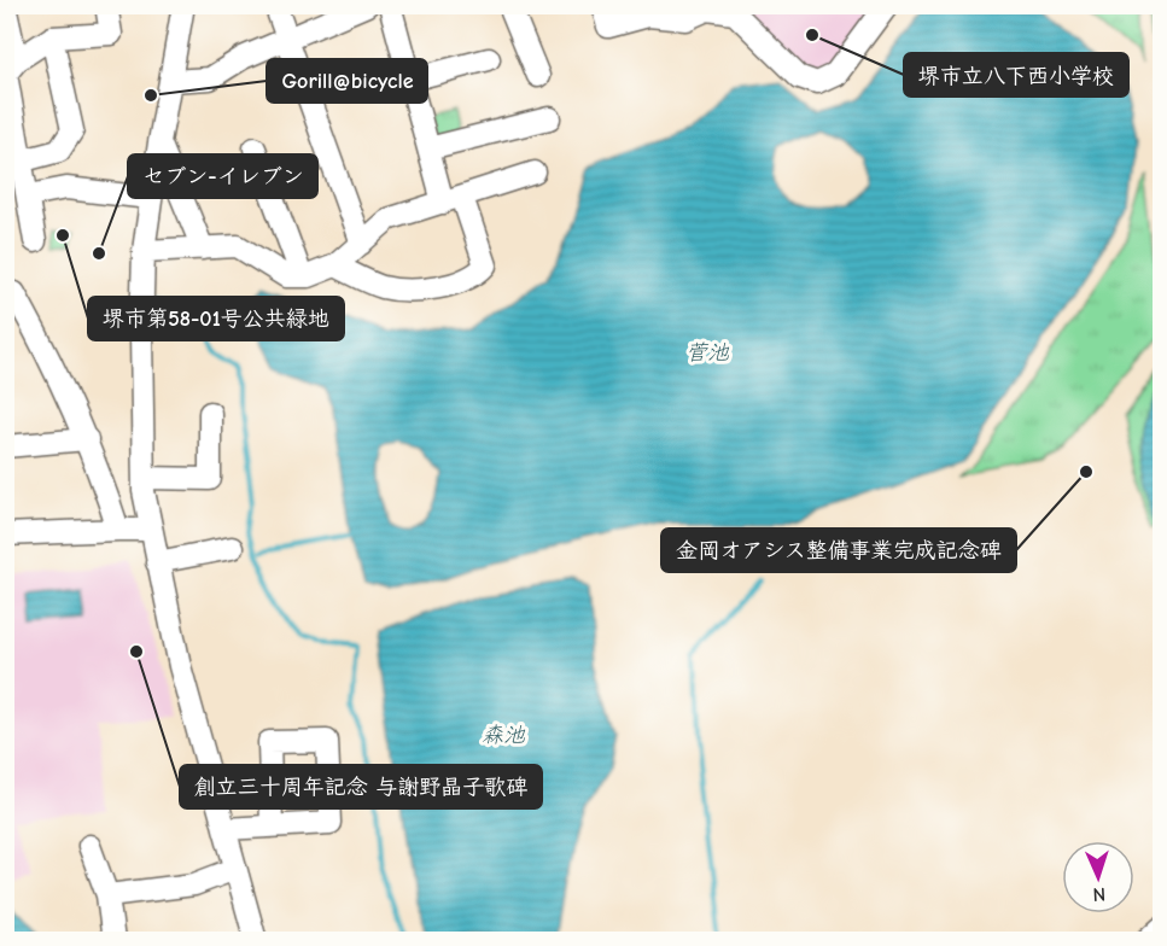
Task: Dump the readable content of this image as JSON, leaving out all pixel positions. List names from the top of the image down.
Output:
{
  "water": ["菅池", "森池"],
  "places": [
    "堺市立八下西小学校",
    "Gorill@bicycle",
    "堺市第58-01号公共緑地",
    "セブン-イレブン",
    "金岡オアシス整備事業完成記念碑",
    "創立三十周年記念 与謝野晶子歌碑"
  ],
  "north": "bottom"
}
